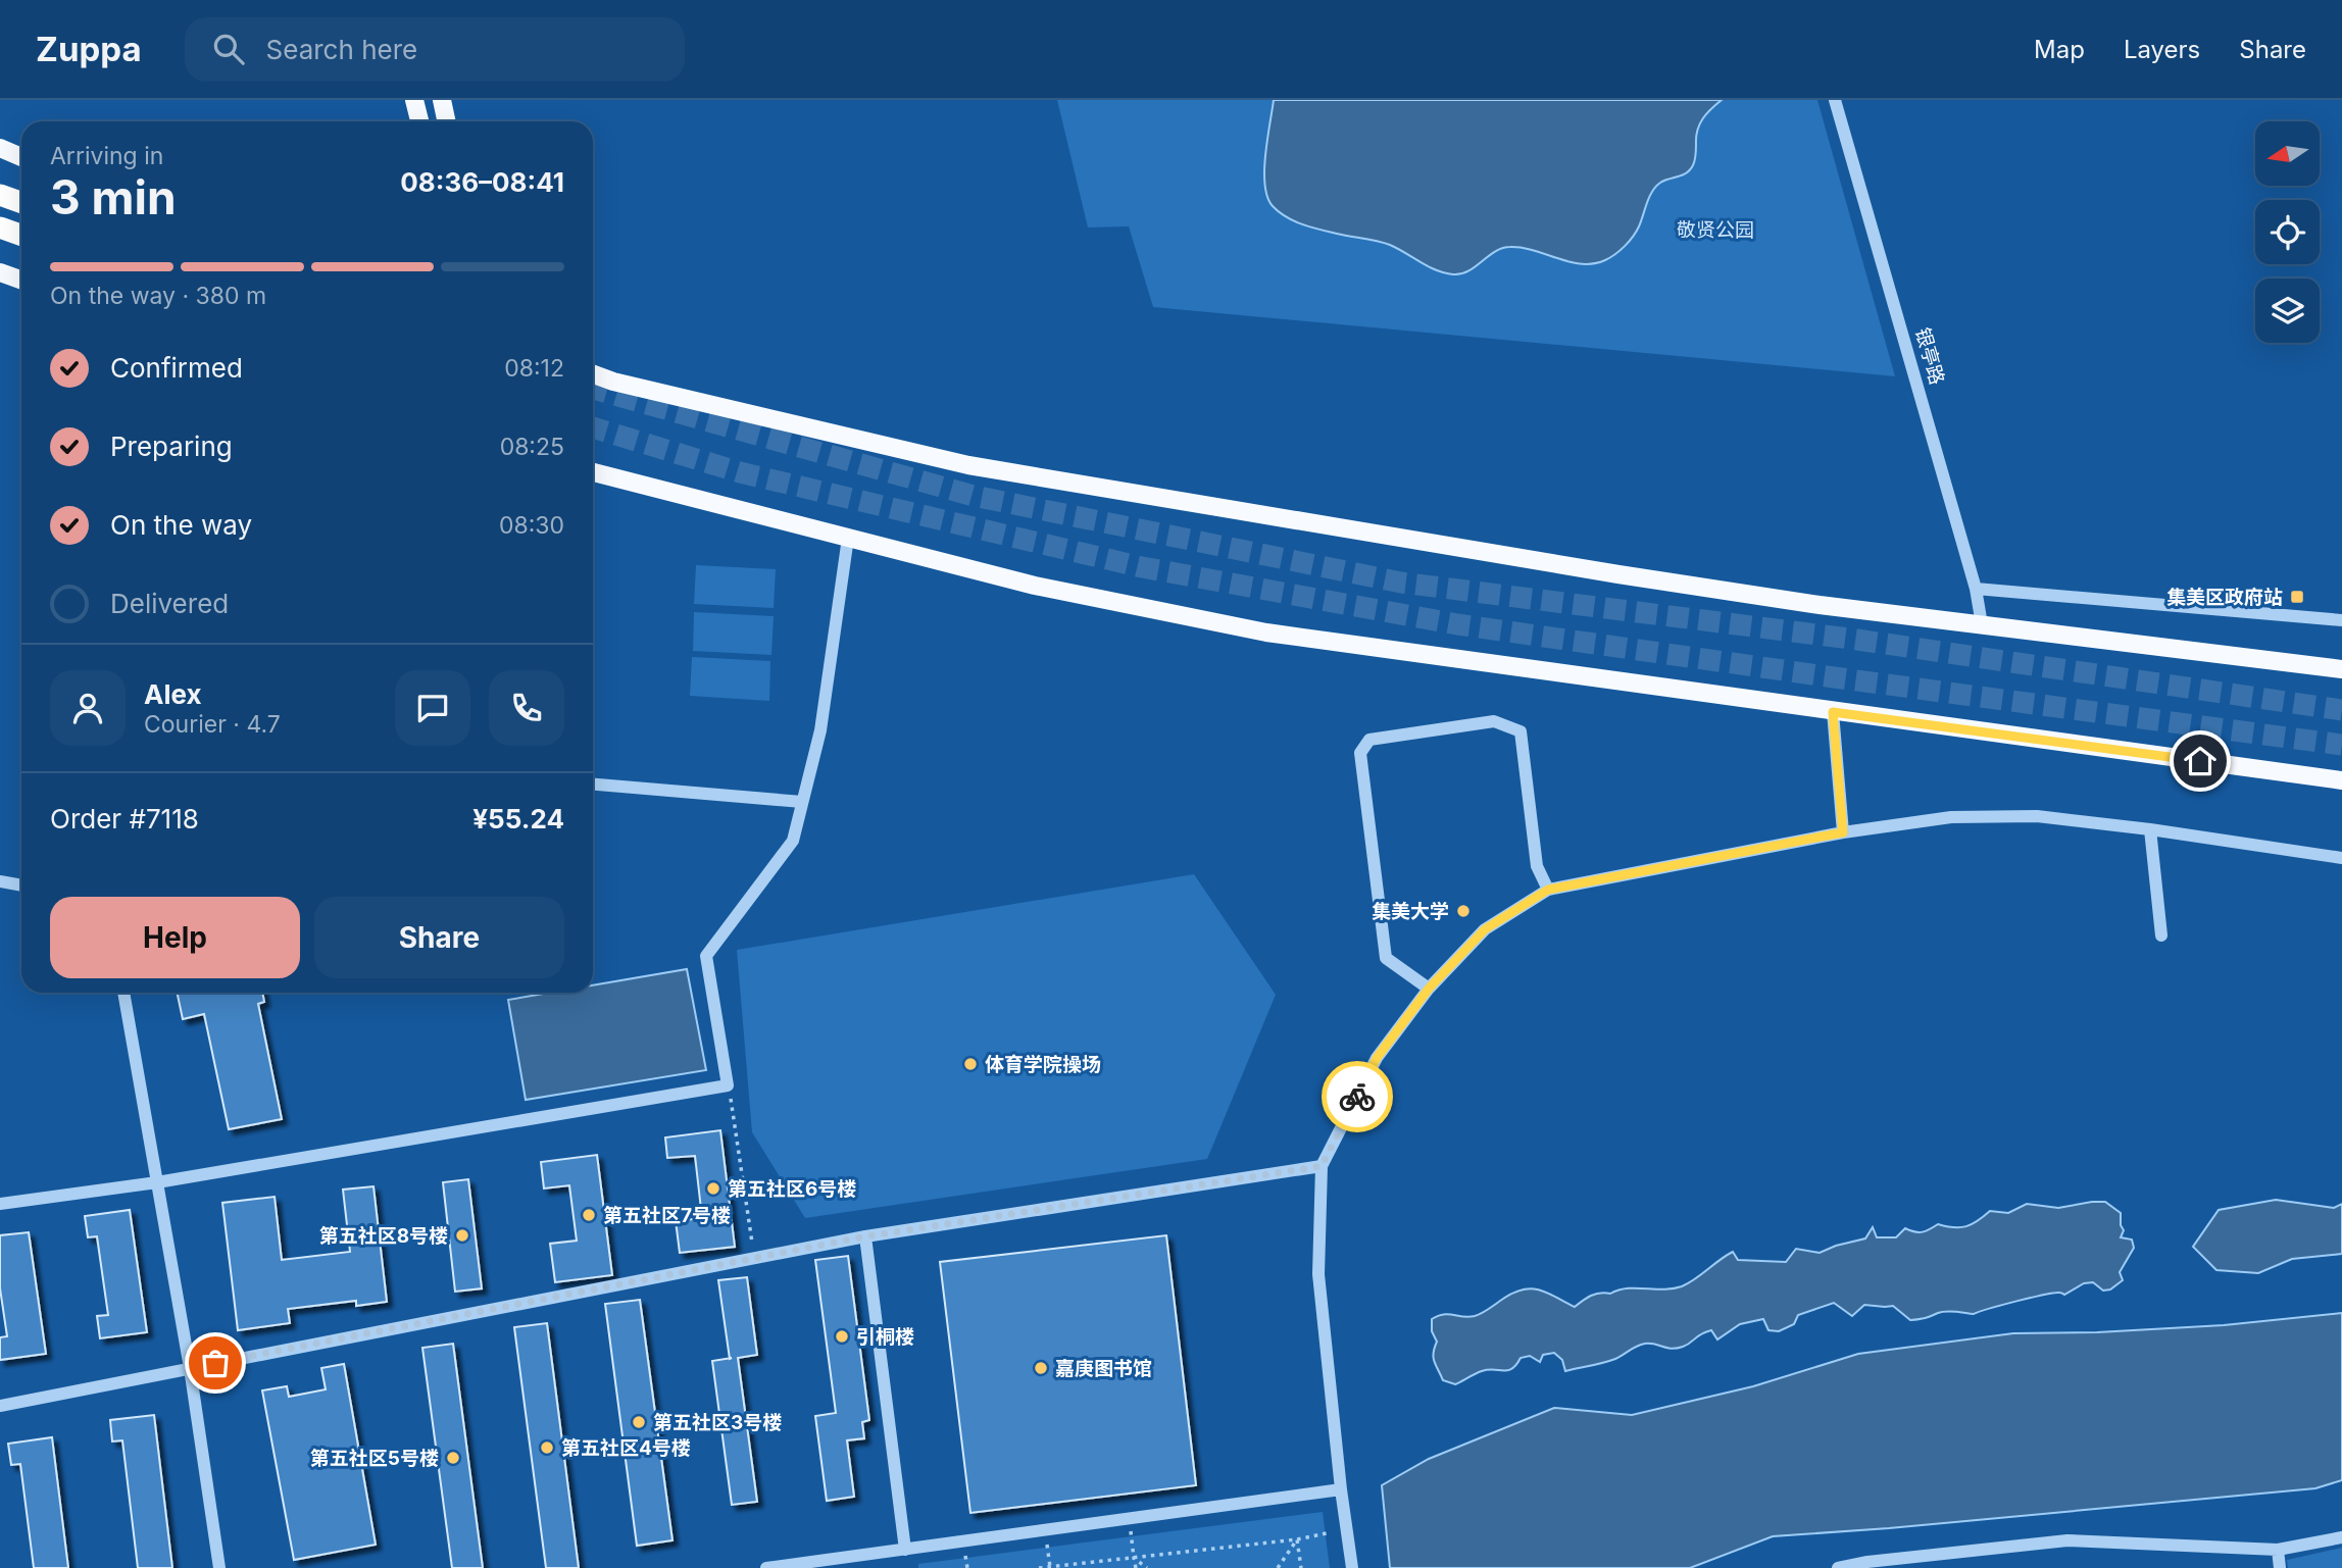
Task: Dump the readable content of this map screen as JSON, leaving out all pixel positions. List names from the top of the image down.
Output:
{
  "streets": {
    "street": ["银亭路"]
  },
  "parks": ["敬贤公园"],
  "places": {
    "transit": ["集美区政府站"],
    "other": [
      "集美大学",
      "体育学院操场",
      "第五社区6号楼",
      "第五社区7号楼",
      "第五社区8号楼",
      "引桐楼",
      "嘉庚图书馆",
      "第五社区3号楼",
      "第五社区4号楼",
      "第五社区5号楼"
    ]
  },
  "north": "left",
  "page": {
    "header": "Zuppa",
    "search": "Search here",
    "nav": ["Map", "Layers", "Share"],
    "heading": ["3 min", "Arriving in", "08:36–08:41"],
    "panel": [
      "Alex",
      "Courier · 4.7",
      "Order #7118",
      "¥55.24"
    ],
    "bar": "On the way · 380 m",
    "list": [
      ["Confirmed", "08:12"],
      ["Preparing", "08:25"],
      ["On the way", "08:30"],
      "Delivered"
    ],
    "buttons": ["Help", "Share"]
  }
}
